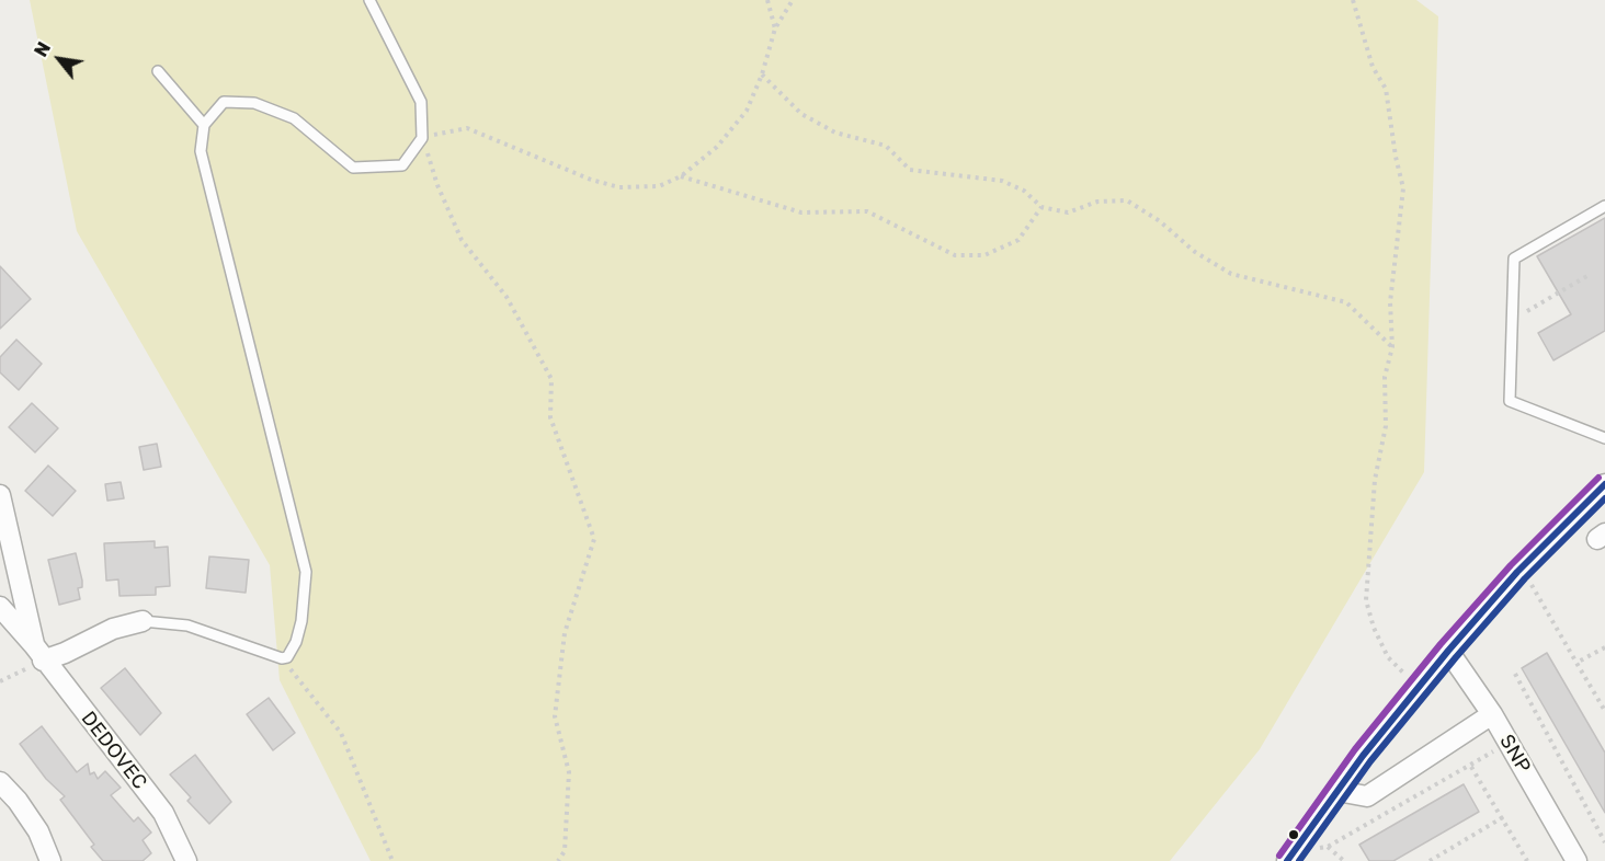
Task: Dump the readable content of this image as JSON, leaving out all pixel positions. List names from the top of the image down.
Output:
{
  "streets": {
    "street": ["DEDOVEC", "SNP"]
  },
  "north": "top left"
}
